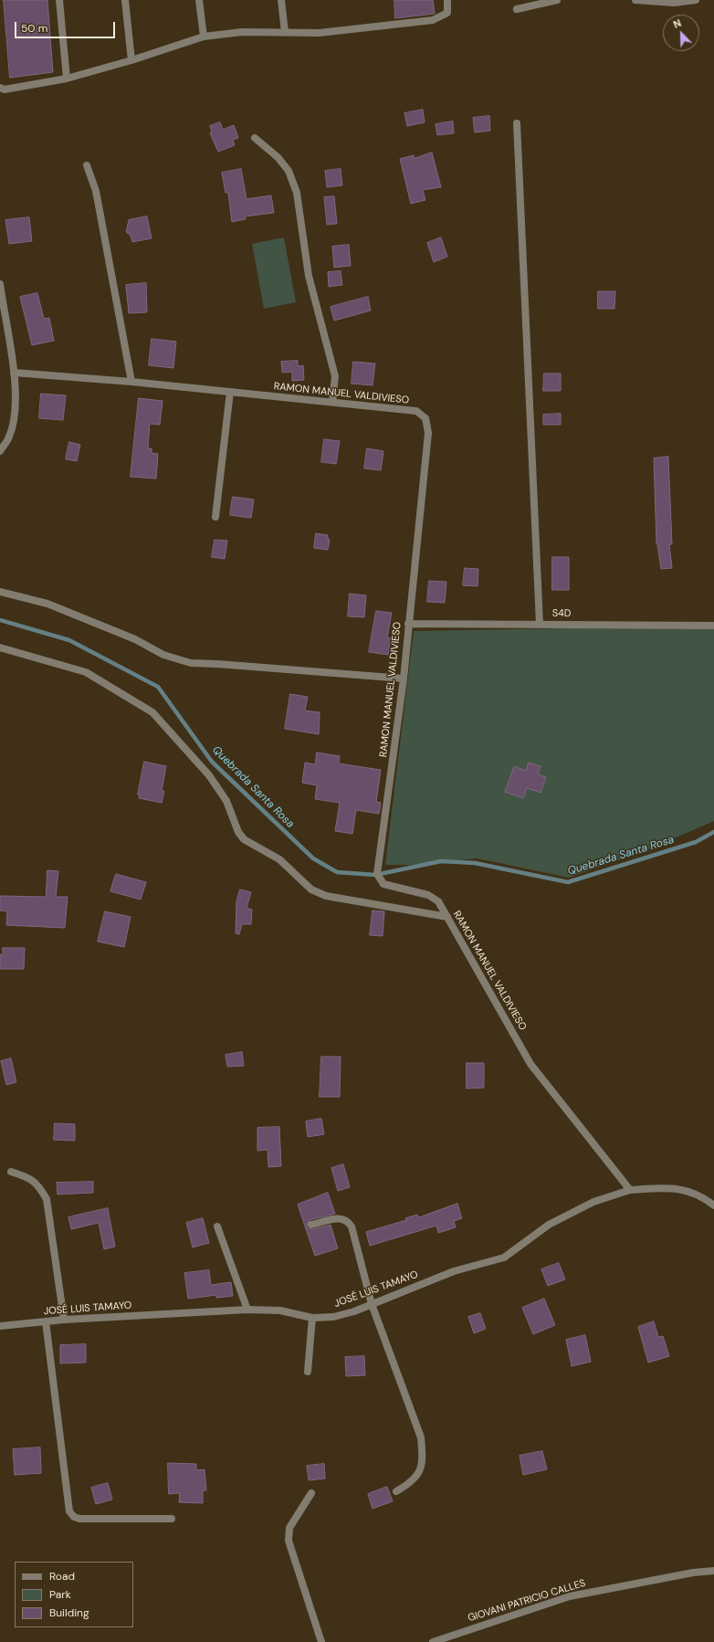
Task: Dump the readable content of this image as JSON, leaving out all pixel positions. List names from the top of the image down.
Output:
{
  "streets": {
    "street": [
      "RAMON MANUEL VALDIVIESO",
      "S4D",
      "JOSÉ LUIS TAMAYO",
      "GIOVANI PATRICIO CALLES"
    ]
  },
  "crossings": [
    ["RAMON MANUEL VALDIVIESO", "S4D"],
    ["RAMON MANUEL VALDIVIESO", "JOSÉ LUIS TAMAYO"]
  ],
  "water": ["Quebrada Santa Rosa"],
  "legend": ["Road", "Park", "Building"],
  "scale_bar": "50 m",
  "north": "top left"
}
